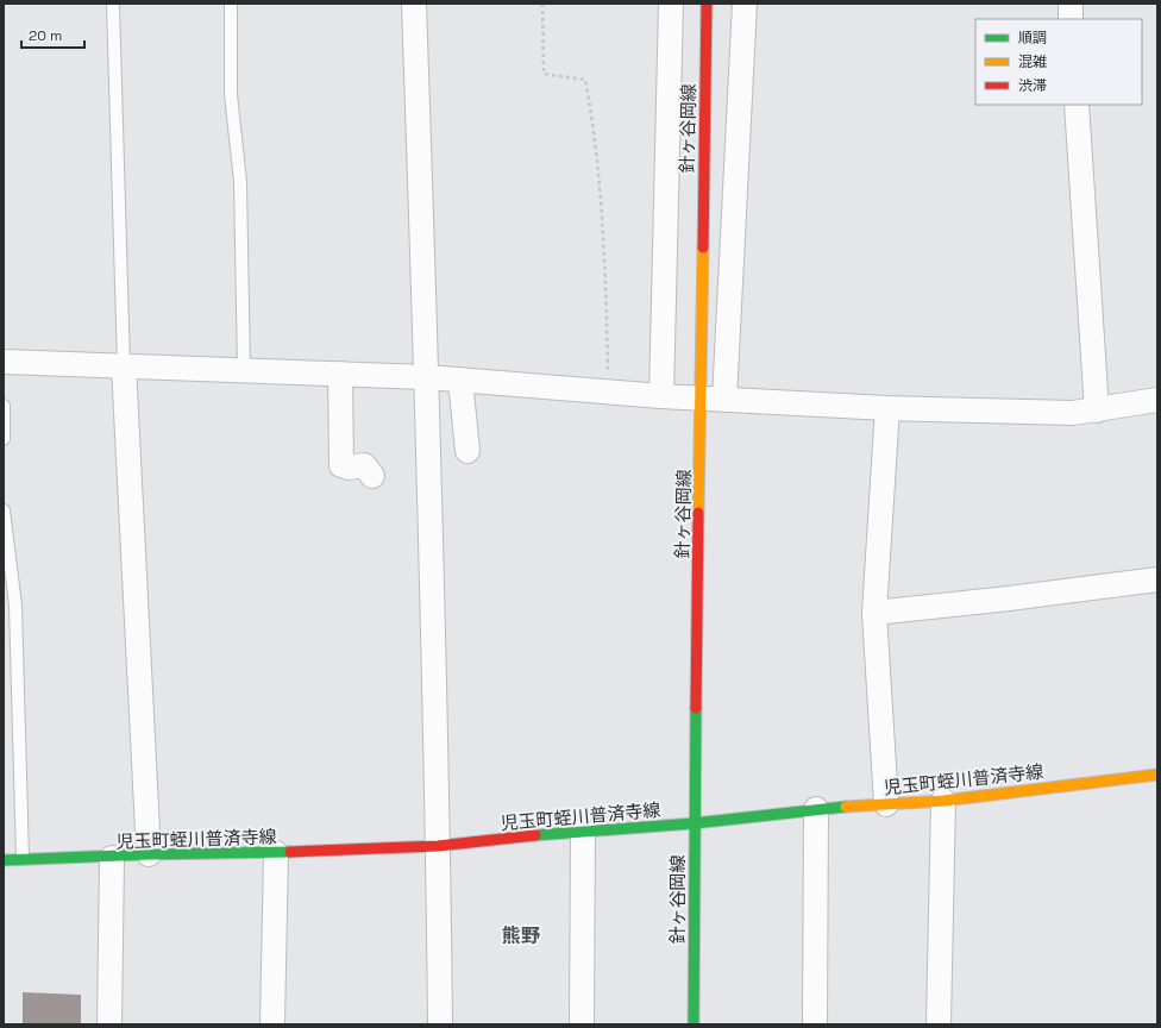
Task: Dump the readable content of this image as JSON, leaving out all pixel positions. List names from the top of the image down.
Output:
{
  "streets": {
    "main road": ["針ヶ谷岡線", "児玉町蛭川普済寺線"]
  },
  "crossings": [
    ["針ヶ谷岡線", "児玉町蛭川普済寺線"]
  ],
  "districts": ["熊野"],
  "legend": ["順調", "混雑", "渋滞"],
  "scale_bar": "20 m"
}
